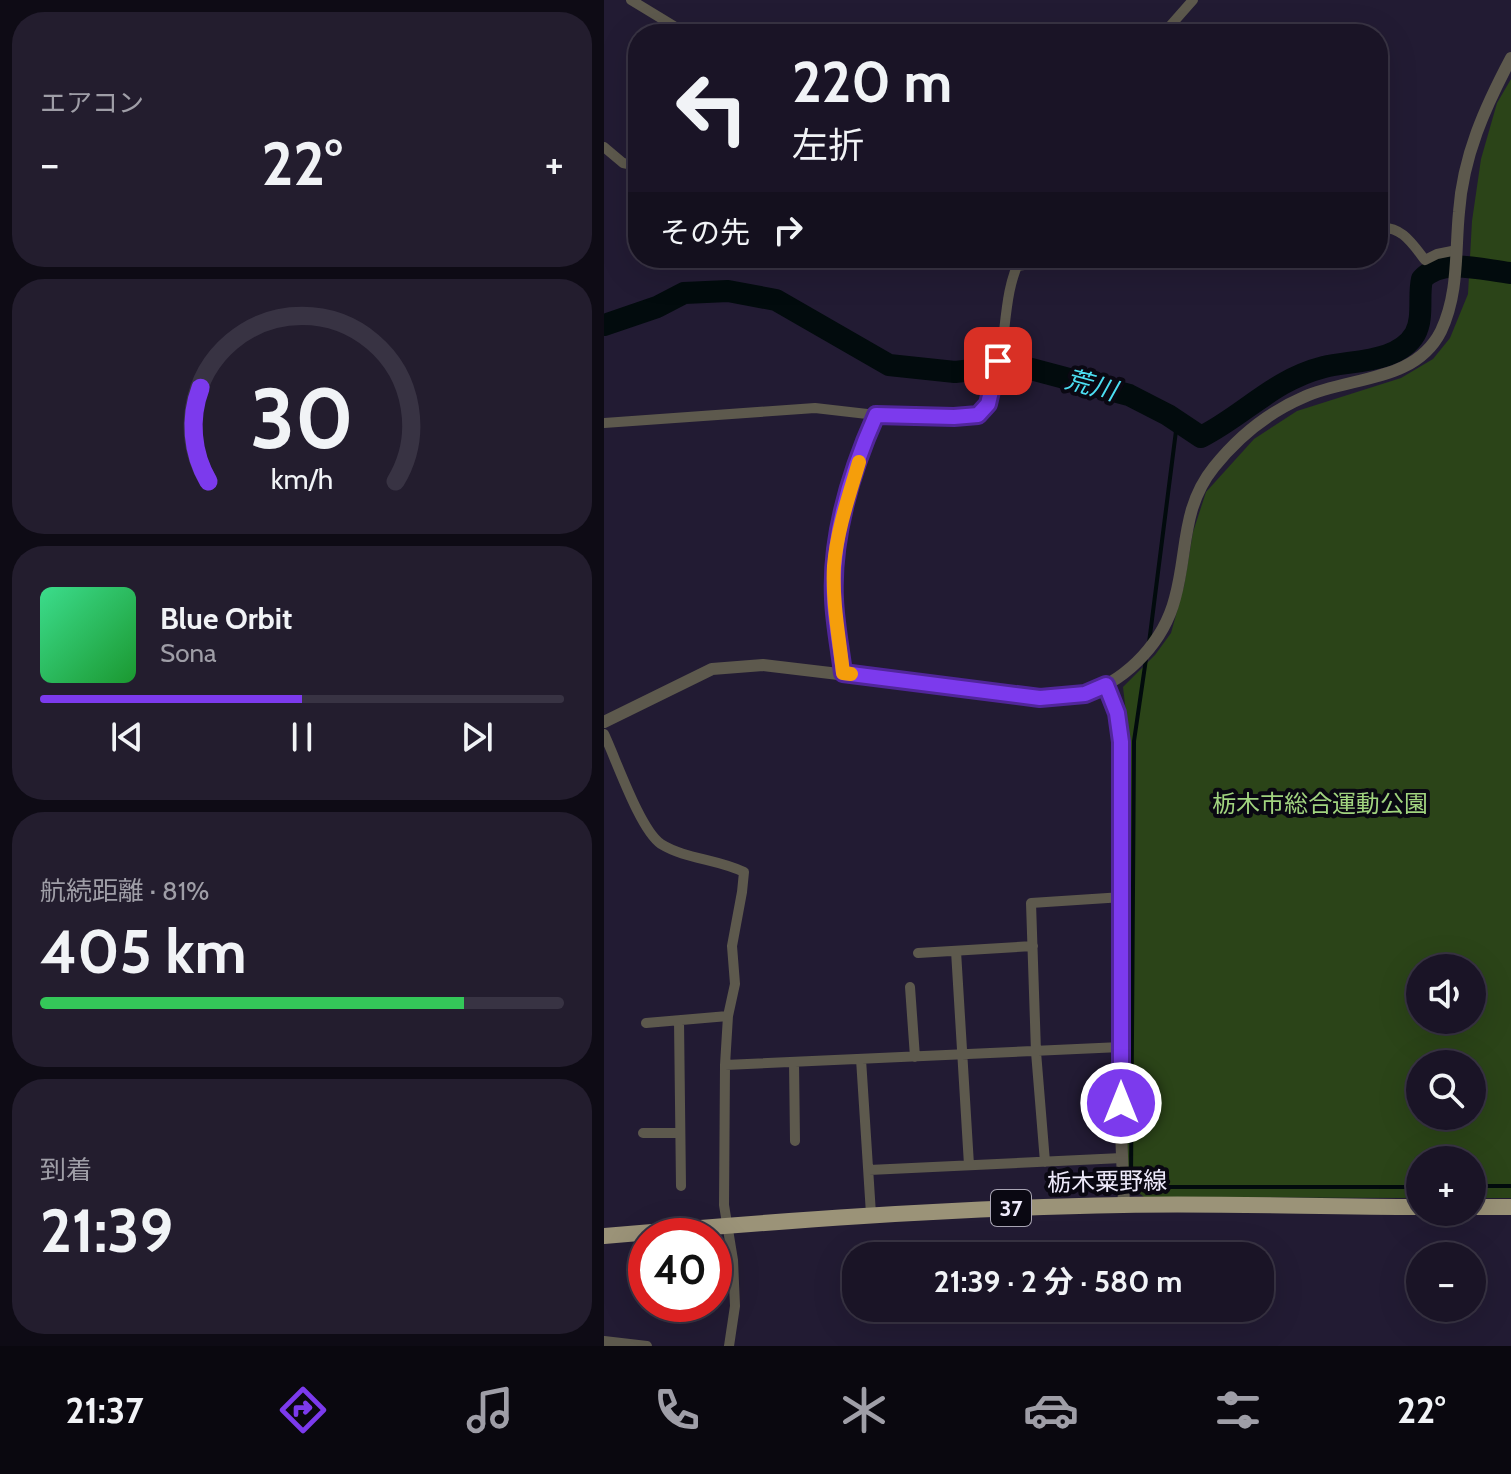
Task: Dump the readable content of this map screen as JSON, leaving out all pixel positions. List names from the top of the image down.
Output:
{
  "streets": {
    "main road": ["栃木粟野線", "37"]
  },
  "water": ["荒川"],
  "parks": ["栃木市総合運動公園"],
  "page": {
    "tile": [
      "エアコン",
      ["航続距離 · 81%", "405 km"],
      ["到着", "21:39"]
    ],
    "turn": ["220 m", "左折"],
    "heat": ["−", "22°", "+"],
    "then": "その先",
    "song": ["Blue Orbit", "Sona"],
    "map_buttons": ["+", "−"],
    "limit": "40",
    "trip": "21:39 · 2 分 · 580 m",
    "tabs": ["21:37", "22°"],
    "gauge": ["30", "km/h"]
  }
}
